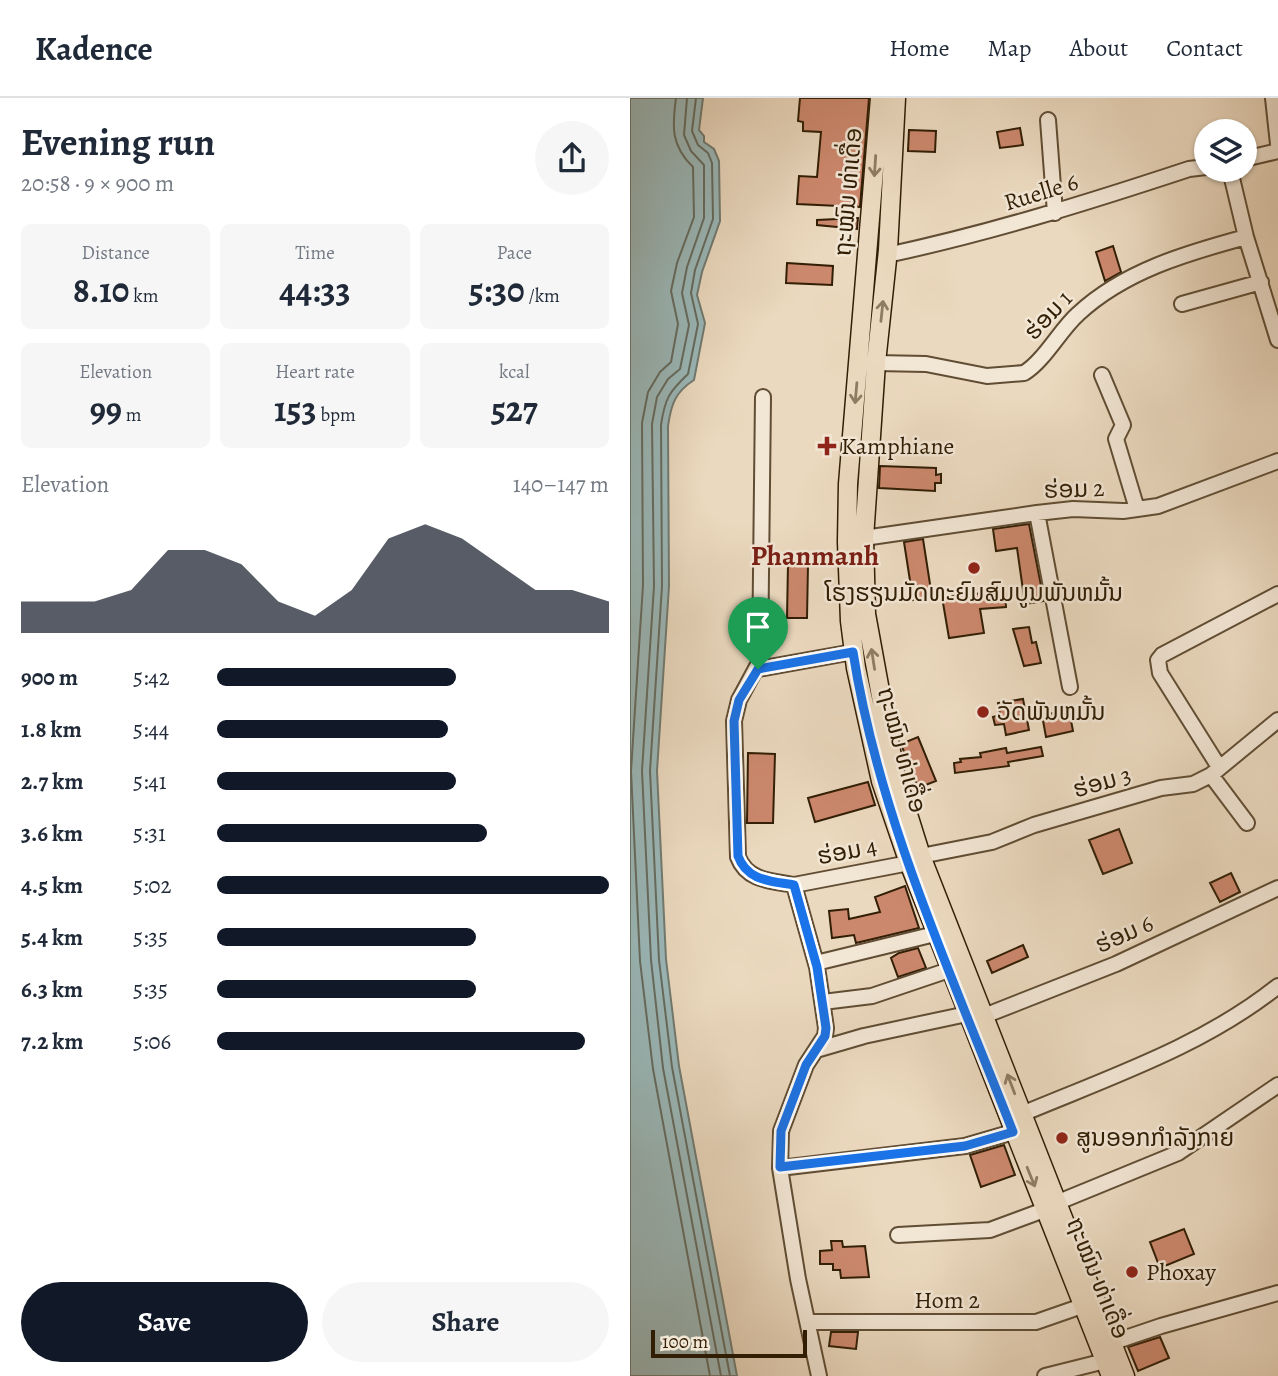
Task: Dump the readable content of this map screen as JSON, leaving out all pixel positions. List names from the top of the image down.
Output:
{
  "streets": {
    "main road": ["ຖະໝົນ ທ່າເດື່ອ"],
    "street": [
      "Ruelle 6",
      "ຮ່ອມ 1",
      "ຮ່ອມ 2",
      "ຮ່ອມ 3",
      "ຮ່ອມ 4",
      "ຮ່ອມ 6",
      "Hom 2"
    ]
  },
  "crossings": [
    ["ຖະໝົນ ທ່າເດື່ອ", "Ruelle 6"],
    ["ຖະໝົນ ທ່າເດື່ອ", "ຮ່ອມ 1"],
    ["ຖະໝົນ ທ່າເດື່ອ", "ຮ່ອມ 2"],
    ["ຖະໝົນ ທ່າເດື່ອ", "ຮ່ອມ 3"],
    ["ຖະໝົນ ທ່າເດື່ອ", "ຮ່ອມ 4"],
    ["ຖະໝົນ ທ່າເດື່ອ", "ຮ່ອມ 6"],
    ["ຖະໝົນ ທ່າເດື່ອ", "Hom 2"],
    ["ຮ່ອມ 3", "ຮ່ອມ 4"]
  ],
  "districts": ["Phanmanh"],
  "places": {
    "health": ["Kamphiane"],
    "other": [
      "ໂຮງຮຽນມັດທະຍົມສົມບູນພັນຫມັ້ນ",
      "ວັດພັນຫມັ້ນ",
      "ສູນອອກກຳລັງກາຍ",
      "Phoxay"
    ]
  },
  "scale_bar": "100 m",
  "page": {
    "header": "Kadence",
    "nav": [
      "Home",
      "Map",
      "About",
      "Contact"
    ],
    "heading": ["Evening run", "20:58 · 9 × 900 m"],
    "stats": [
      ["Distance", "8.10 km"],
      ["Time", "44:33"],
      ["Pace", "5:30 /km"],
      ["Elevation", "99 m"],
      ["Heart rate", "153 bpm"],
      ["kcal", "527"]
    ],
    "chart": ["Elevation", "140–147 m"],
    "list": [
      {
        "name": "900 m",
        "note": "5:42"
      },
      {
        "name": "1.8 km",
        "note": "5:44"
      },
      {
        "name": "2.7 km",
        "note": "5:41"
      },
      {
        "name": "3.6 km",
        "note": "5:31"
      },
      {
        "name": "4.5 km",
        "note": "5:02"
      },
      {
        "name": "5.4 km",
        "note": "5:35"
      },
      {
        "name": "6.3 km",
        "note": "5:35"
      },
      {
        "name": "7.2 km",
        "note": "5:06"
      }
    ],
    "buttons": ["Save", "Share"],
    "scale": "100 m"
  }
}
